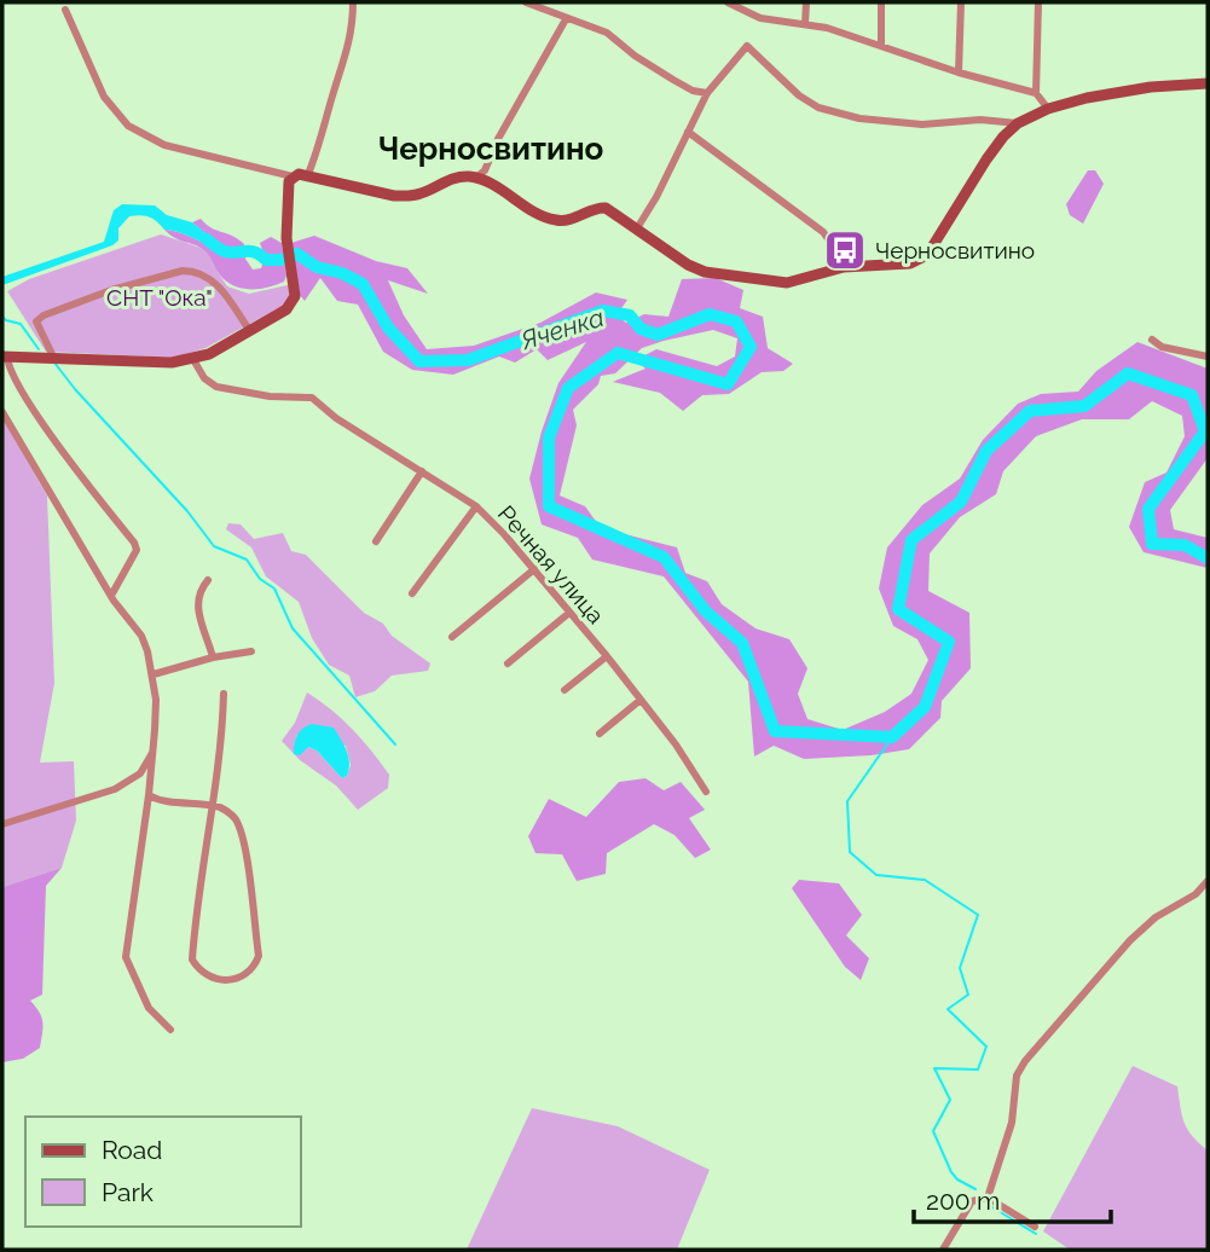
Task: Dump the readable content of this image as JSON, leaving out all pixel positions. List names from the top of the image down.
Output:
{
  "streets": {
    "street": ["Речная улица"]
  },
  "districts": ["Черносвитино"],
  "water": ["Яченка"],
  "parks": ["СНТ \"Ока\""],
  "places": {
    "bus stop": ["Черносвитино"]
  },
  "legend": ["Road", "Park"],
  "scale_bar": "200 m"
}
